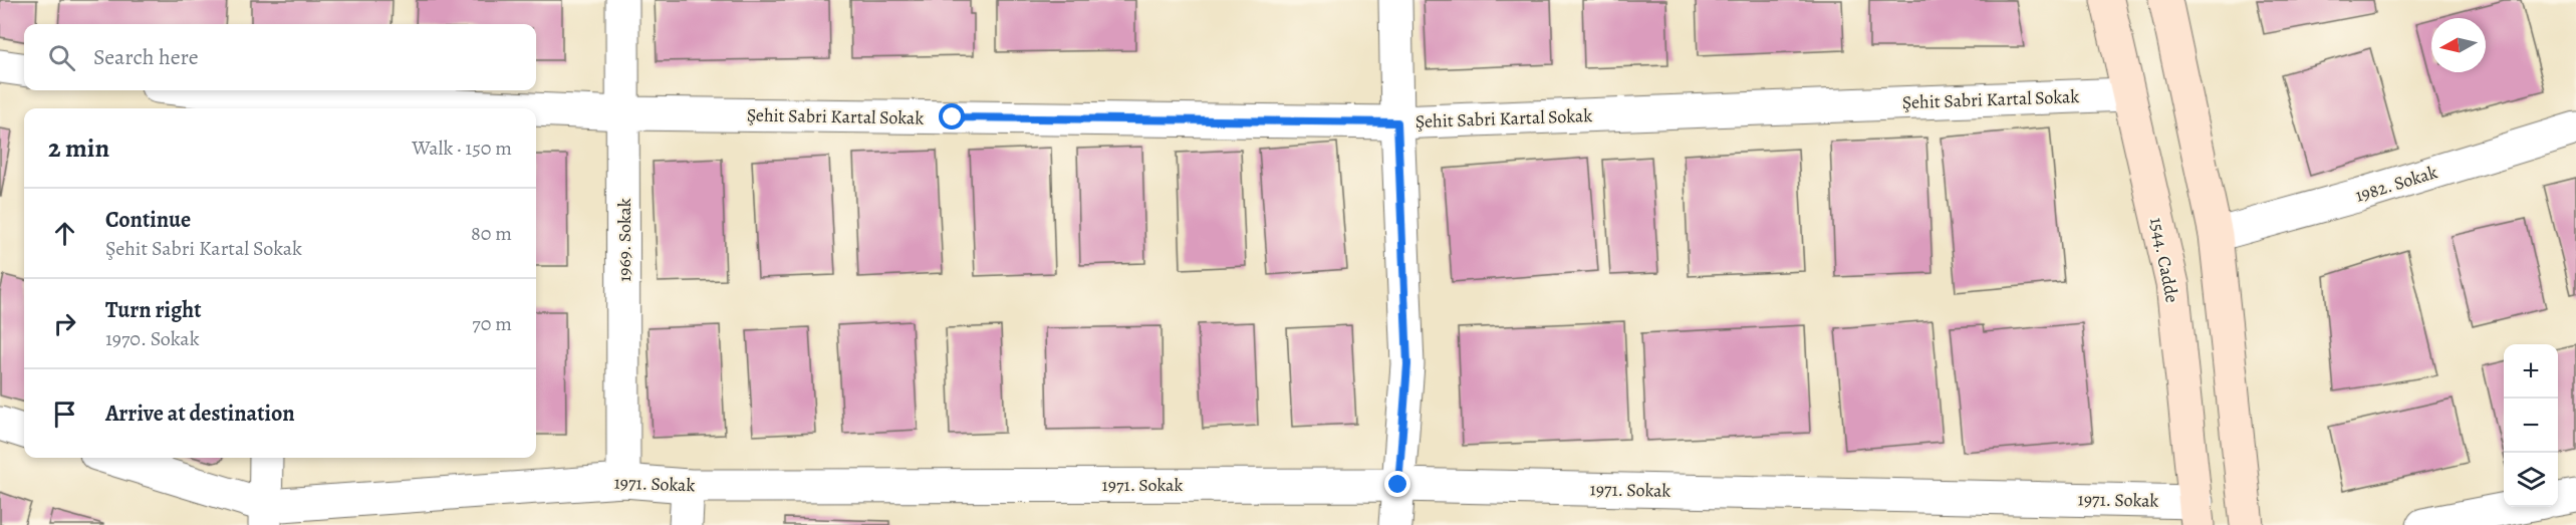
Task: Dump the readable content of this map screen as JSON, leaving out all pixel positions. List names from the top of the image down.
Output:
{
  "streets": {
    "main road": ["1544. Cadde"],
    "street": [
      "Şehit Sabri Kartal Sokak",
      "1982. Sokak",
      "1969. Sokak",
      "1971. Sokak"
    ]
  },
  "crossings": [
    ["Şehit Sabri Kartal Sokak", "1969. Sokak"],
    ["Şehit Sabri Kartal Sokak", "1544. Cadde"],
    ["1969. Sokak", "1971. Sokak"],
    ["1544. Cadde", "1971. Sokak"]
  ],
  "north": "left",
  "page": {
    "search": "Search here",
    "heading": ["2 min", "Walk · 150 m"],
    "list": [
      ["Continue", "Şehit Sabri Kartal Sokak", "80 m"],
      ["Turn right", "1970. Sokak", "70 m"],
      "Arrive at destination"
    ],
    "map_buttons": ["+", "−"]
  }
}
